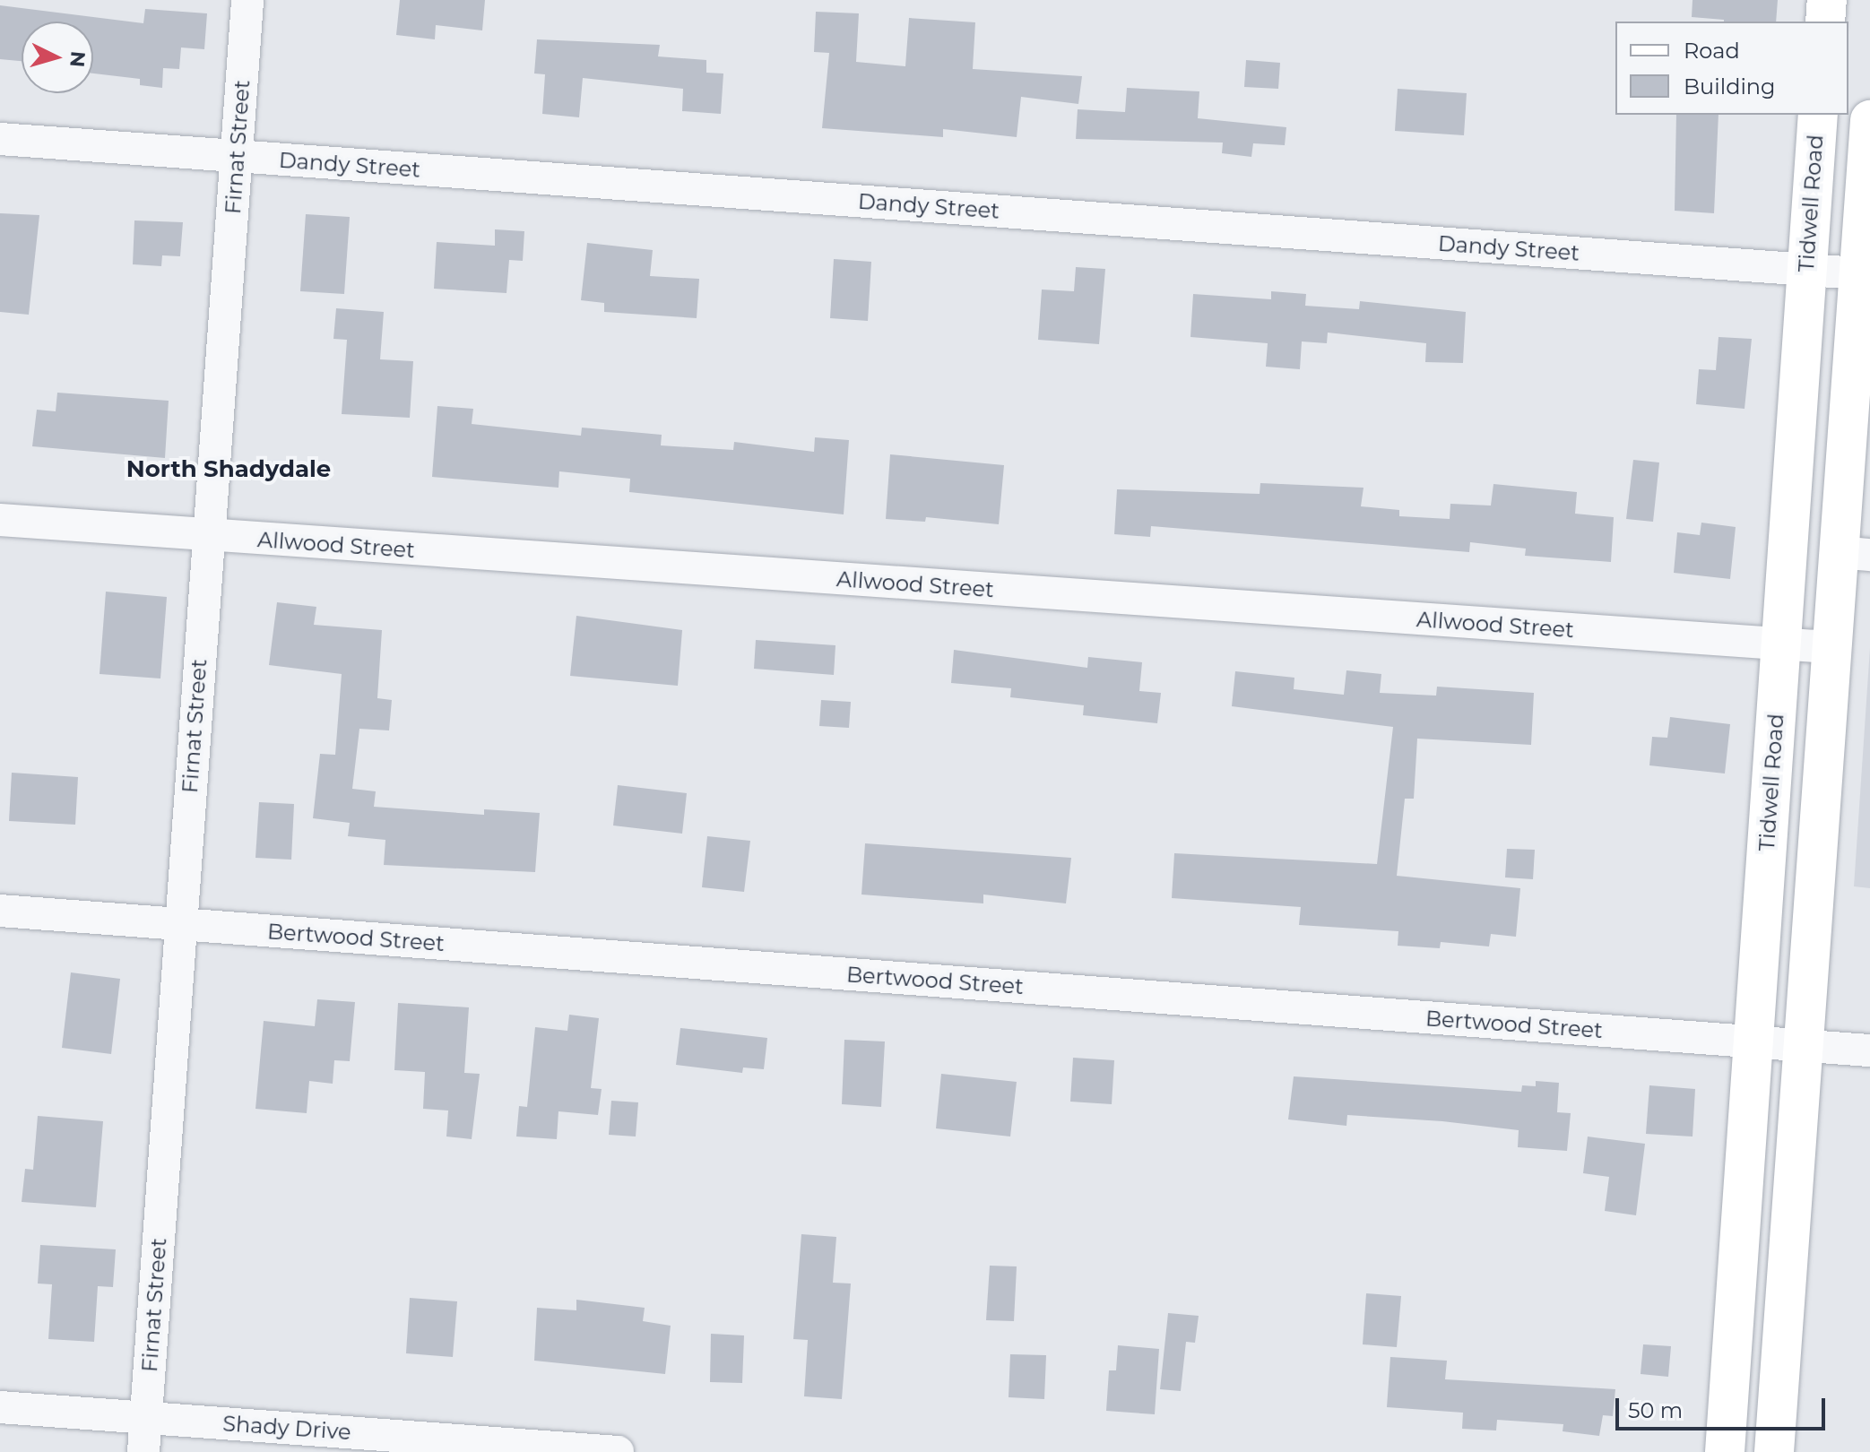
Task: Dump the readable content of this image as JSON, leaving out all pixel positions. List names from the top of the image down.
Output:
{
  "streets": {
    "main road": ["Tidwell Road"],
    "street": [
      "Firnat Street",
      "Dandy Street",
      "Allwood Street",
      "Bertwood Street",
      "Shady Drive"
    ]
  },
  "crossings": [
    ["Firnat Street", "Dandy Street"],
    ["Firnat Street", "Allwood Street"],
    ["Firnat Street", "Bertwood Street"],
    ["Firnat Street", "Shady Drive"],
    ["Dandy Street", "Tidwell Road"],
    ["Tidwell Road", "Allwood Street"],
    ["Tidwell Road", "Bertwood Street"]
  ],
  "districts": ["North Shadydale"],
  "legend": ["Road", "Building"],
  "scale_bar": "50 m",
  "north": "right"
}
